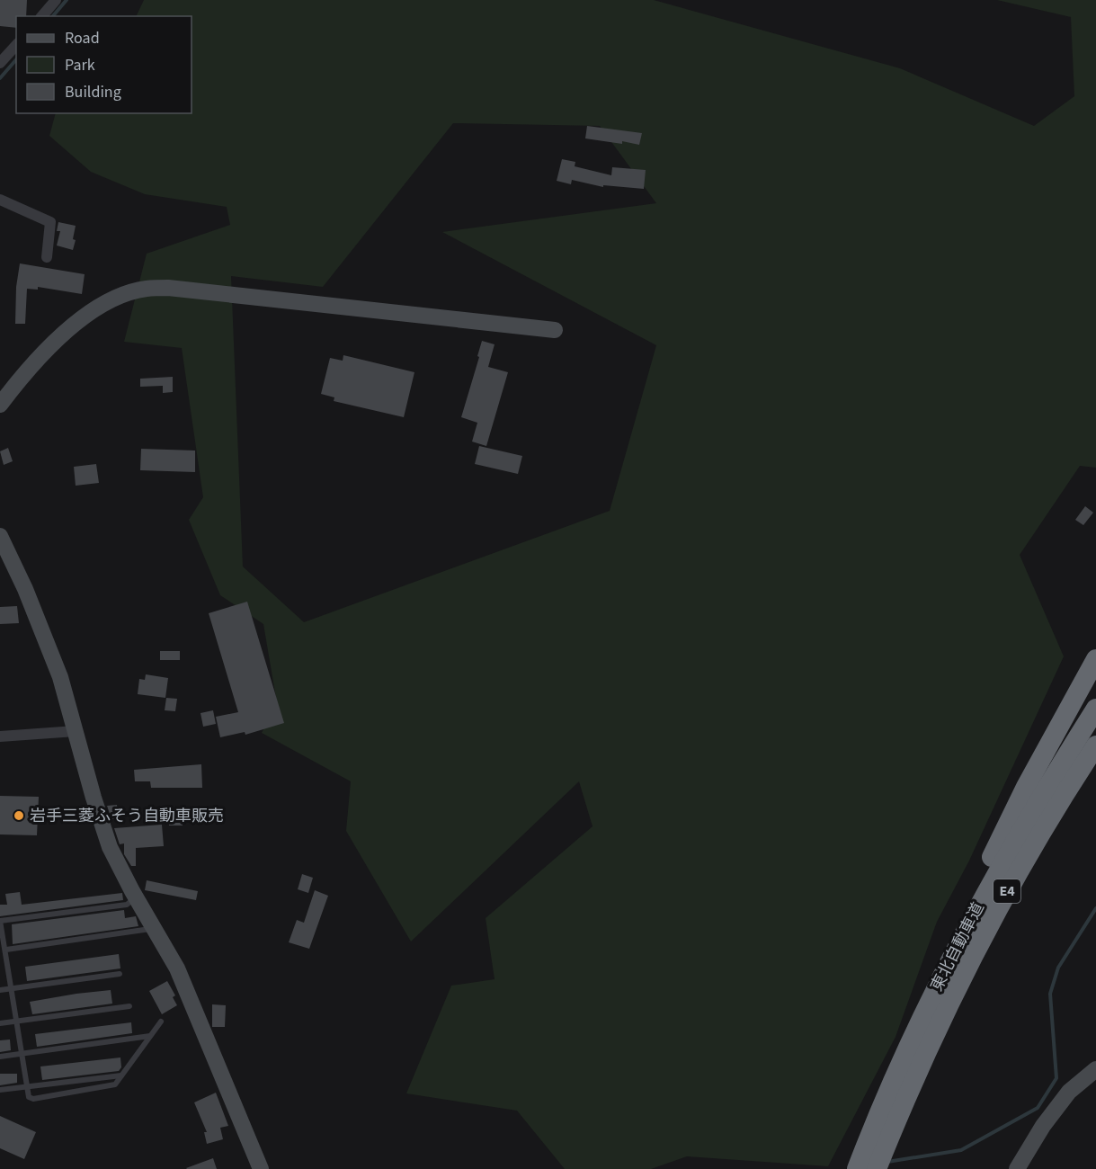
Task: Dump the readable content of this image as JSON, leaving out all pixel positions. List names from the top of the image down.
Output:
{
  "streets": {
    "highway": ["E4", "東北自動車道"]
  },
  "places": ["岩手三菱ふそう自動車販売"],
  "legend": ["Road", "Park", "Building"]
}
